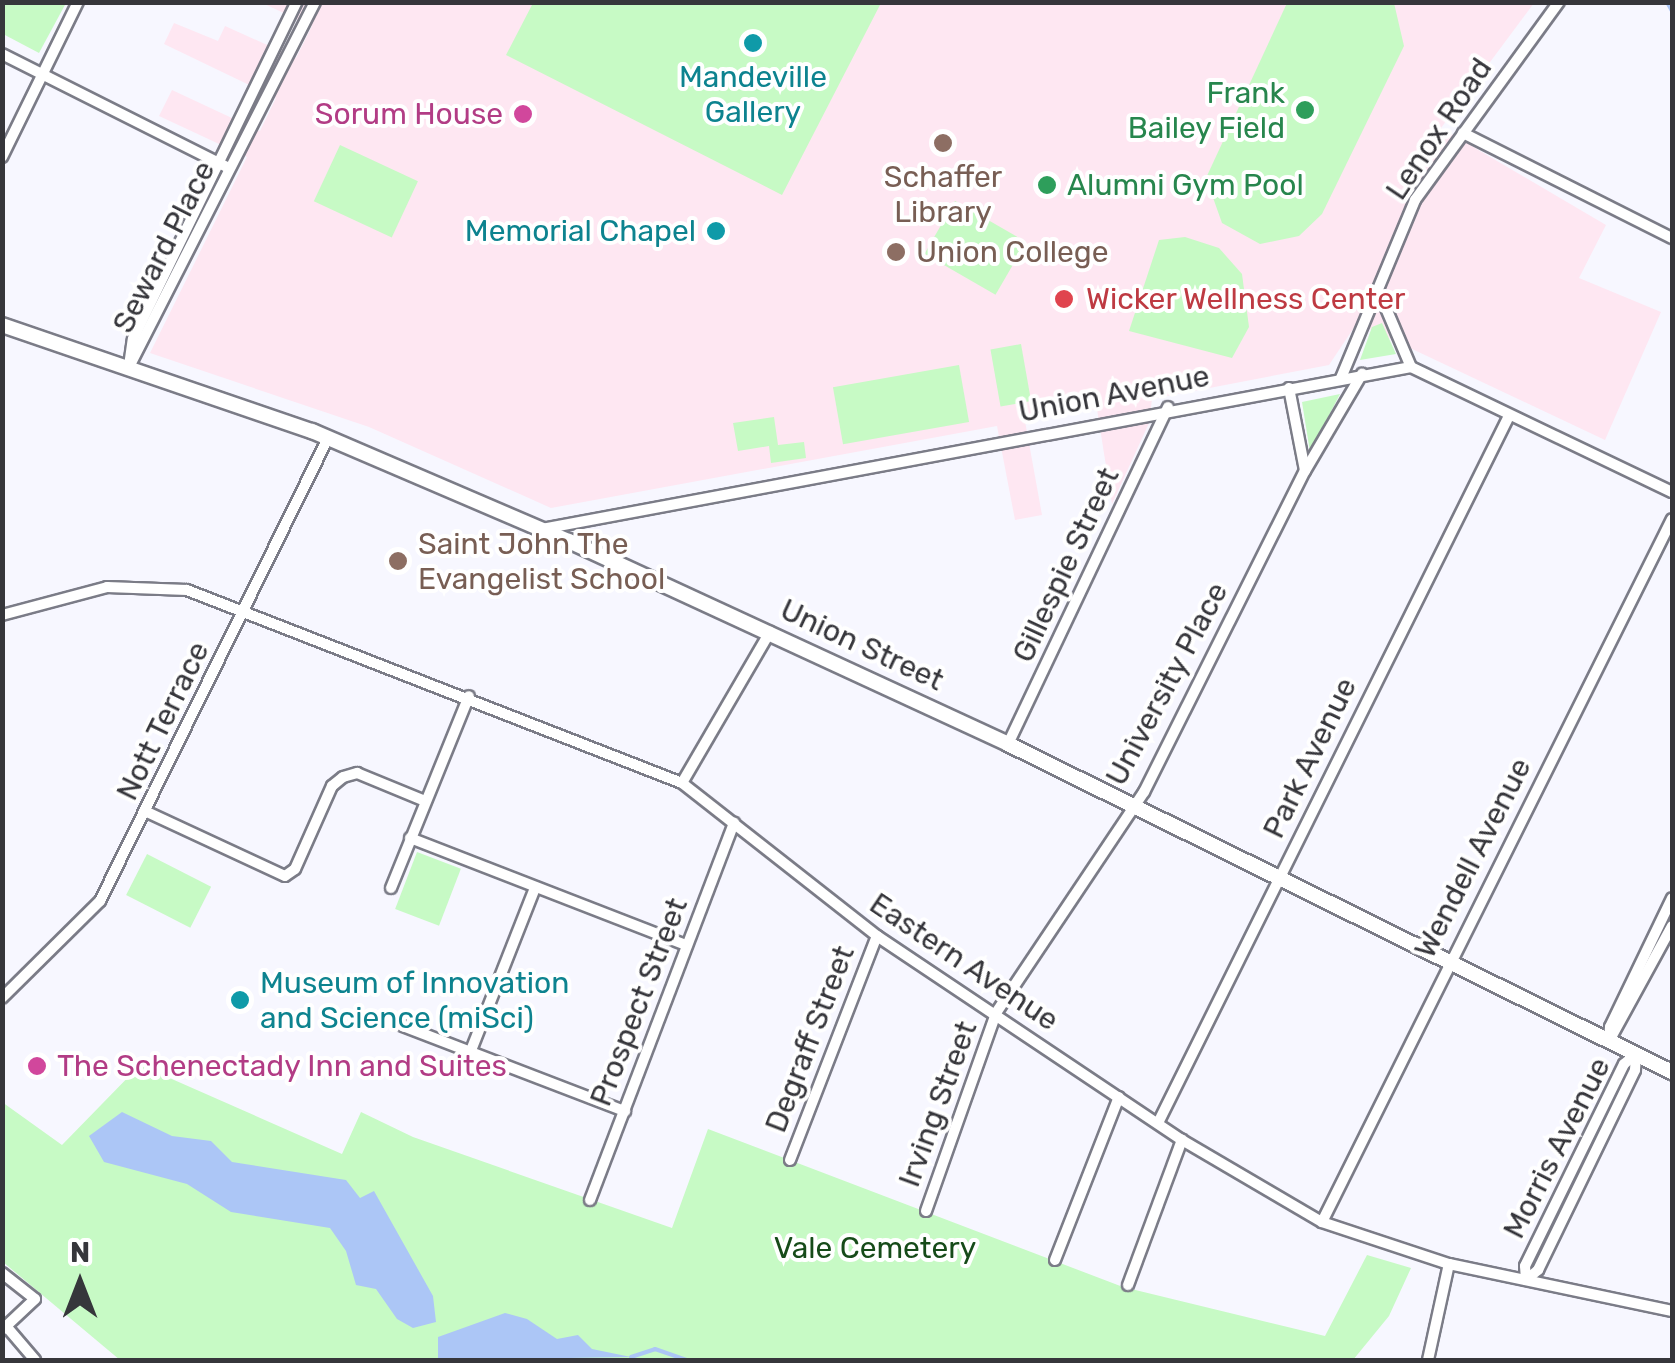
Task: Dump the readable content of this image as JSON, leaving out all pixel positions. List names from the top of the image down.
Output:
{
  "streets": {
    "main road": ["Union Street"],
    "street": [
      "Lenox Road",
      "Seward Place",
      "Union Avenue",
      "Gillespie Street",
      "University Place",
      "Nott Terrace",
      "Park Avenue",
      "Wendell Avenue",
      "Eastern Avenue",
      "Prospect Street",
      "Degraff Street",
      "Irving Street",
      "Morris Avenue"
    ]
  },
  "crossings": [
    ["Lenox Road", "Union Avenue"],
    ["Seward Place", "Union Street"],
    ["Union Avenue", "Gillespie Street"],
    ["Union Avenue", "Union Street"],
    ["Union Avenue", "University Place"],
    ["Gillespie Street", "Union Street"],
    ["Union Street", "University Place"],
    ["Union Street", "Nott Terrace"],
    ["Union Street", "Park Avenue"],
    ["Union Street", "Wendell Avenue"],
    ["Union Street", "Morris Avenue"],
    ["University Place", "Eastern Avenue"],
    ["University Place", "Irving Street"],
    ["Nott Terrace", "Eastern Avenue"],
    ["Park Avenue", "Eastern Avenue"],
    ["Wendell Avenue", "Eastern Avenue"],
    ["Eastern Avenue", "Prospect Street"],
    ["Eastern Avenue", "Degraff Street"],
    ["Eastern Avenue", "Irving Street"],
    ["Eastern Avenue", "Morris Avenue"]
  ],
  "parks": ["Vale Cemetery"],
  "places": [
    "Mandeville Gallery",
    "Frank Bailey Field",
    "Sorum House",
    "Schaffer Library",
    "Alumni Gym Pool",
    "Memorial Chapel",
    "Union College",
    "Wicker Wellness Center",
    "Saint John The Evangelist School",
    "Museum of Innovation and Science (miSci)",
    "The Schenectady Inn and Suites"
  ],
  "north": "top"
}
